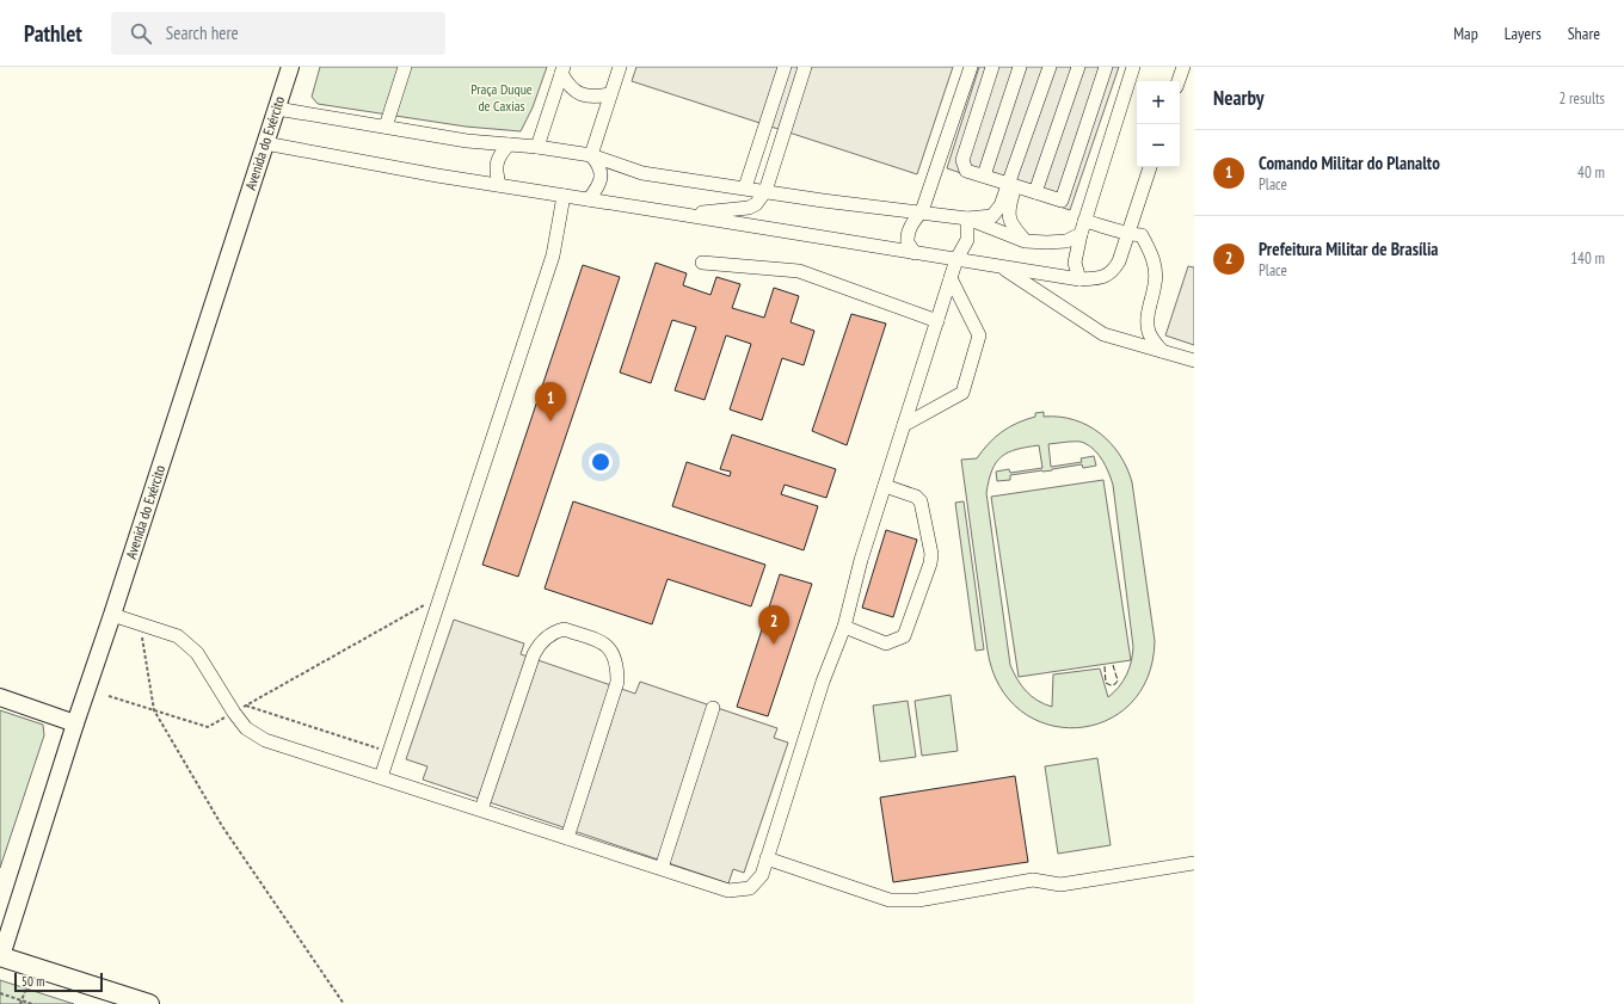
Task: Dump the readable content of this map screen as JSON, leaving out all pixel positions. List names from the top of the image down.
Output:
{
  "streets": {
    "main road": ["Avenida do Exército"]
  },
  "parks": ["Praça Duque de Caxias"],
  "scale_bar": "50 m",
  "page": {
    "header": "Pathlet",
    "search": "Search here",
    "nav": ["Map", "Layers", "Share"],
    "heading": ["Nearby", "2 results"],
    "map_buttons": ["+", "−"],
    "list": [
      {
        "mark": "1",
        "name": "Comando Militar do Planalto",
        "note": "Place",
        "value": "40 m"
      },
      {
        "mark": "2",
        "name": "Prefeitura Militar de Brasília",
        "note": "Place",
        "value": "140 m"
      }
    ],
    "pins": ["1", "2"],
    "scale": "50 m"
  }
}
